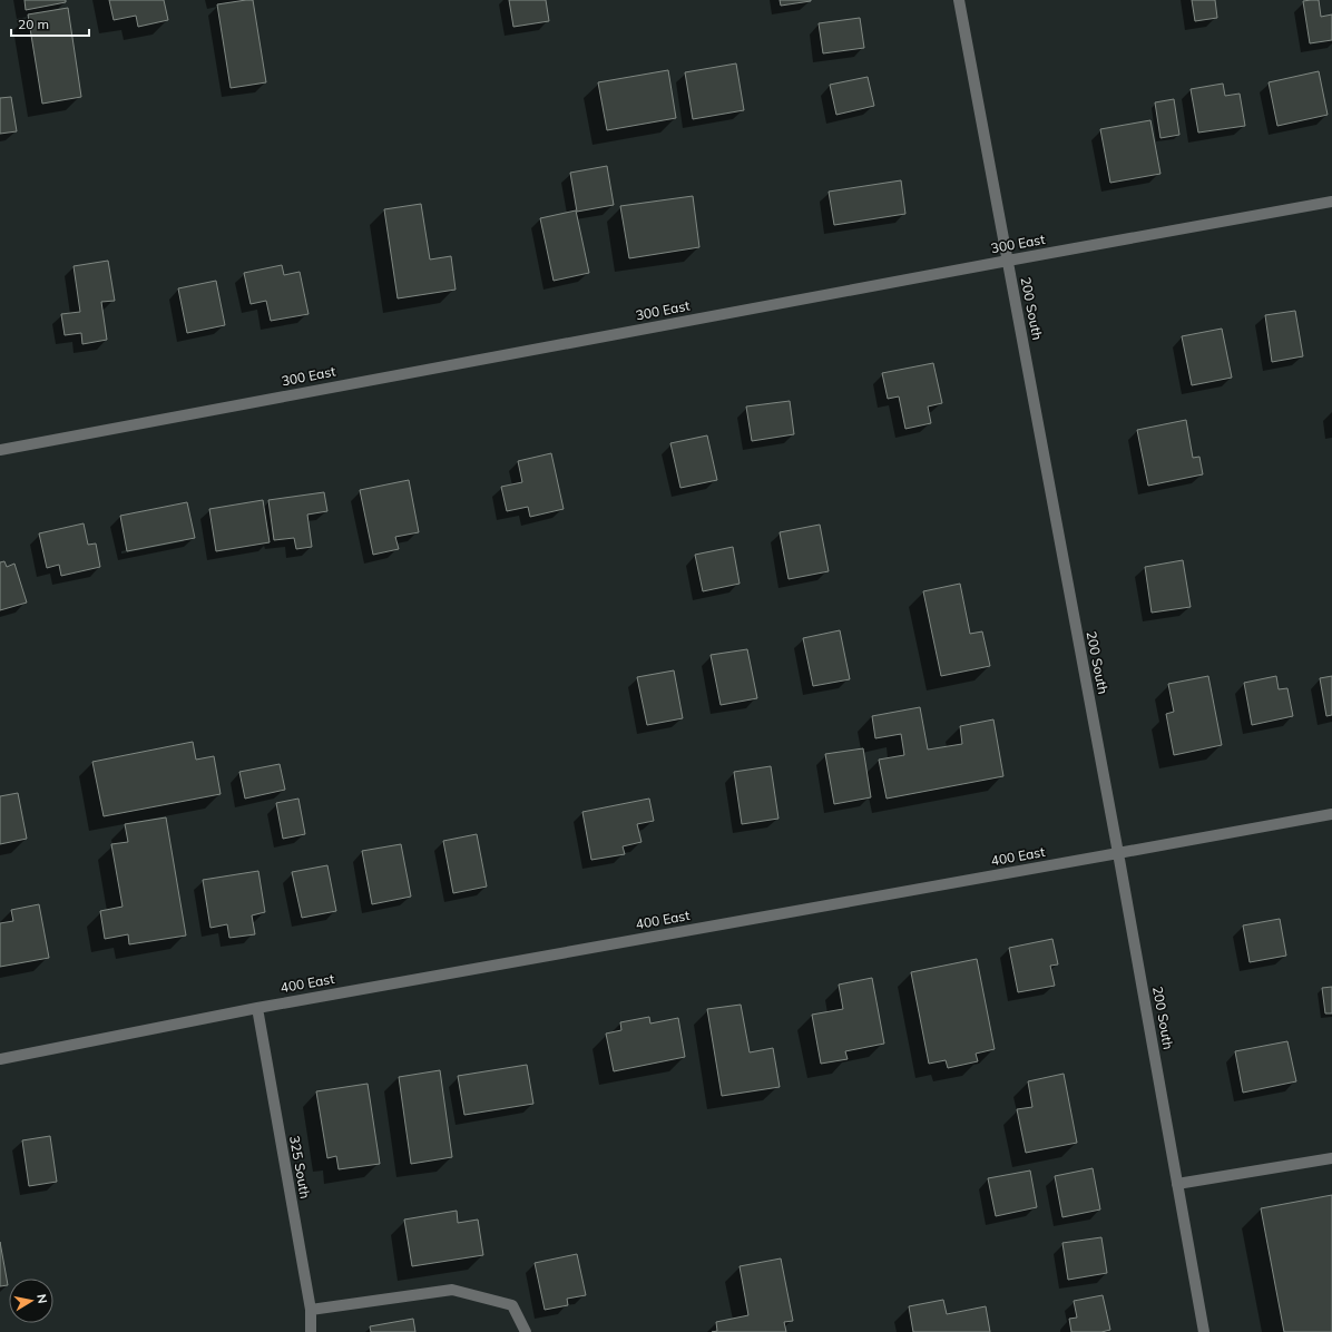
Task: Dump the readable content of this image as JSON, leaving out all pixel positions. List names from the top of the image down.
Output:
{
  "streets": {
    "street": [
      "300 East",
      "200 South",
      "400 East",
      "325 South"
    ]
  },
  "crossings": [
    ["300 East", "200 South"],
    ["200 South", "400 East"],
    ["400 East", "325 South"]
  ],
  "scale_bar": "20 m",
  "north": "right"
}
